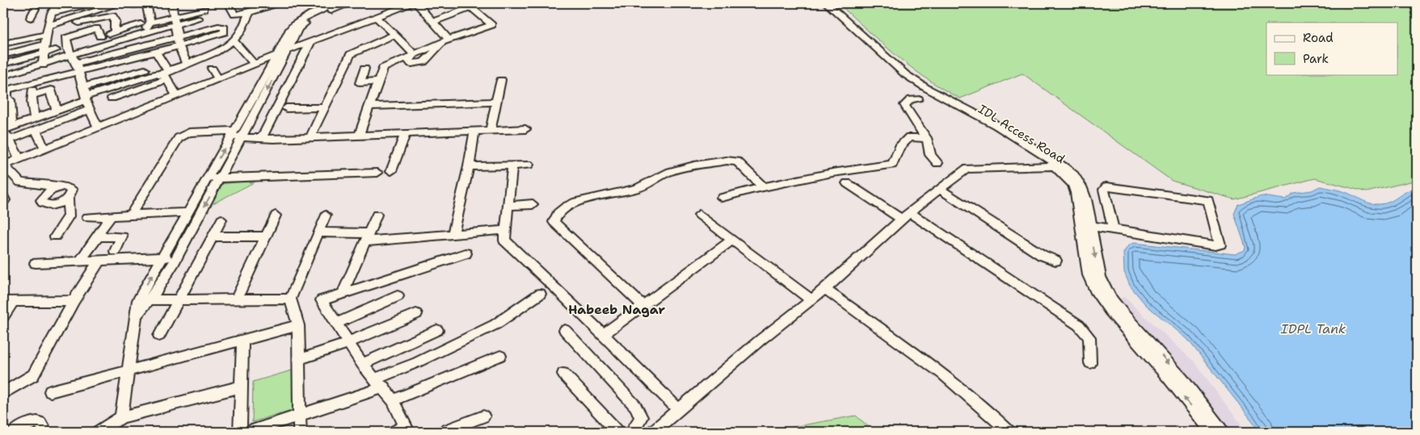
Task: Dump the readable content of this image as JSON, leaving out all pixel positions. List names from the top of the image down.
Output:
{
  "streets": {
    "street": ["IDL Access Road"]
  },
  "districts": ["Habeeb Nagar"],
  "water": ["IDPL Tank"],
  "legend": ["Road", "Park"]
}
